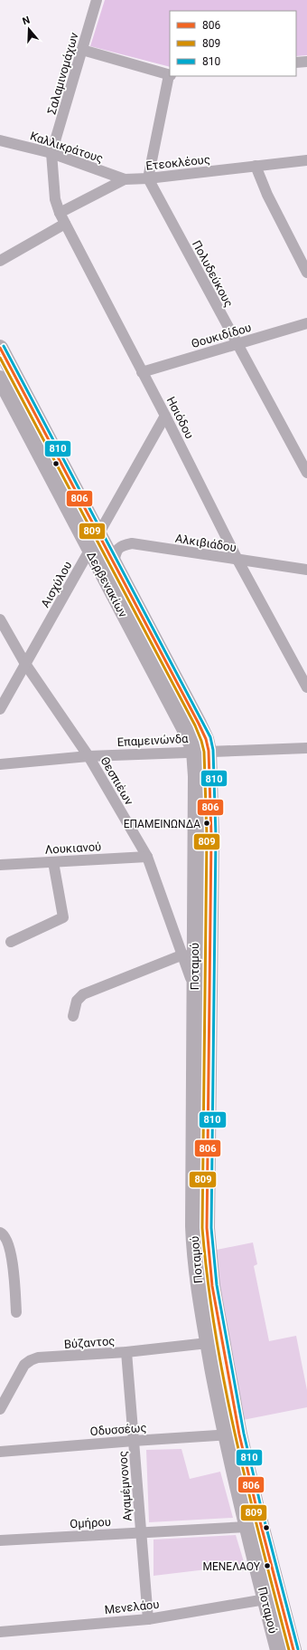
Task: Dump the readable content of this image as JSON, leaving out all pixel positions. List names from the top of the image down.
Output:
{
  "streets": {
    "street": [
      "Σαλαμινομάχων",
      "Καλλικράτους",
      "Ετεοκλέους",
      "Πολυδεύκους",
      "Θουκιδίδου",
      "Ησιόδου",
      "Αλκιβιάδου",
      "Αισχύλου",
      "Δερβενακίων",
      "Επαμεινώνδα",
      "Θεσπιέων",
      "Λουκιανού",
      "Ποταμού",
      "Βύζαντος",
      "Οδυσσέως",
      "Αγαμέμνονος",
      "Ομήρου",
      "Μενελάου"
    ]
  },
  "crossings": [
    ["Σαλαμινομάχων", "Καλλικράτους"],
    ["Σαλαμινομάχων", "Ησιόδου"],
    ["Καλλικράτους", "Ετεοκλέους"],
    ["Καλλικράτους", "Ησιόδου"],
    ["Ετεοκλέους", "Πολυδεύκους"],
    ["Ετεοκλέους", "Ησιόδου"],
    ["Πολυδεύκους", "Θουκιδίδου"],
    ["Θουκιδίδου", "Ησιόδου"],
    ["Ησιόδου", "Αλκιβιάδου"],
    ["Ησιόδου", "Αισχύλου"],
    ["Αλκιβιάδου", "Δερβενακίων"],
    ["Αισχύλου", "Δερβενακίων"],
    ["Αισχύλου", "Θεσπιέων"],
    ["Δερβενακίων", "Επαμεινώνδα"],
    ["Δερβενακίων", "Ποταμού"],
    ["Επαμεινώνδα", "Θεσπιέων"],
    ["Επαμεινώνδα", "Ποταμού"],
    ["Θεσπιέων", "Λουκιανού"],
    ["Θεσπιέων", "Ποταμού"],
    ["Ποταμού", "Βύζαντος"],
    ["Ποταμού", "Οδυσσέως"],
    ["Ποταμού", "Ομήρου"],
    ["Ποταμού", "Μενελάου"],
    ["Βύζαντος", "Αγαμέμνονος"],
    ["Οδυσσέως", "Αγαμέμνονος"],
    ["Αγαμέμνονος", "Ομήρου"],
    ["Αγαμέμνονος", "Μενελάου"]
  ],
  "places": ["ΕΠΑΜΕΙΝΩΝΔΑ", "ΜΕΝΕΛΑΟΥ"],
  "lines": ["transit line 810", "transit line 806", "transit line 809"],
  "legend": ["806", "809", "810"],
  "north": "top"
}
